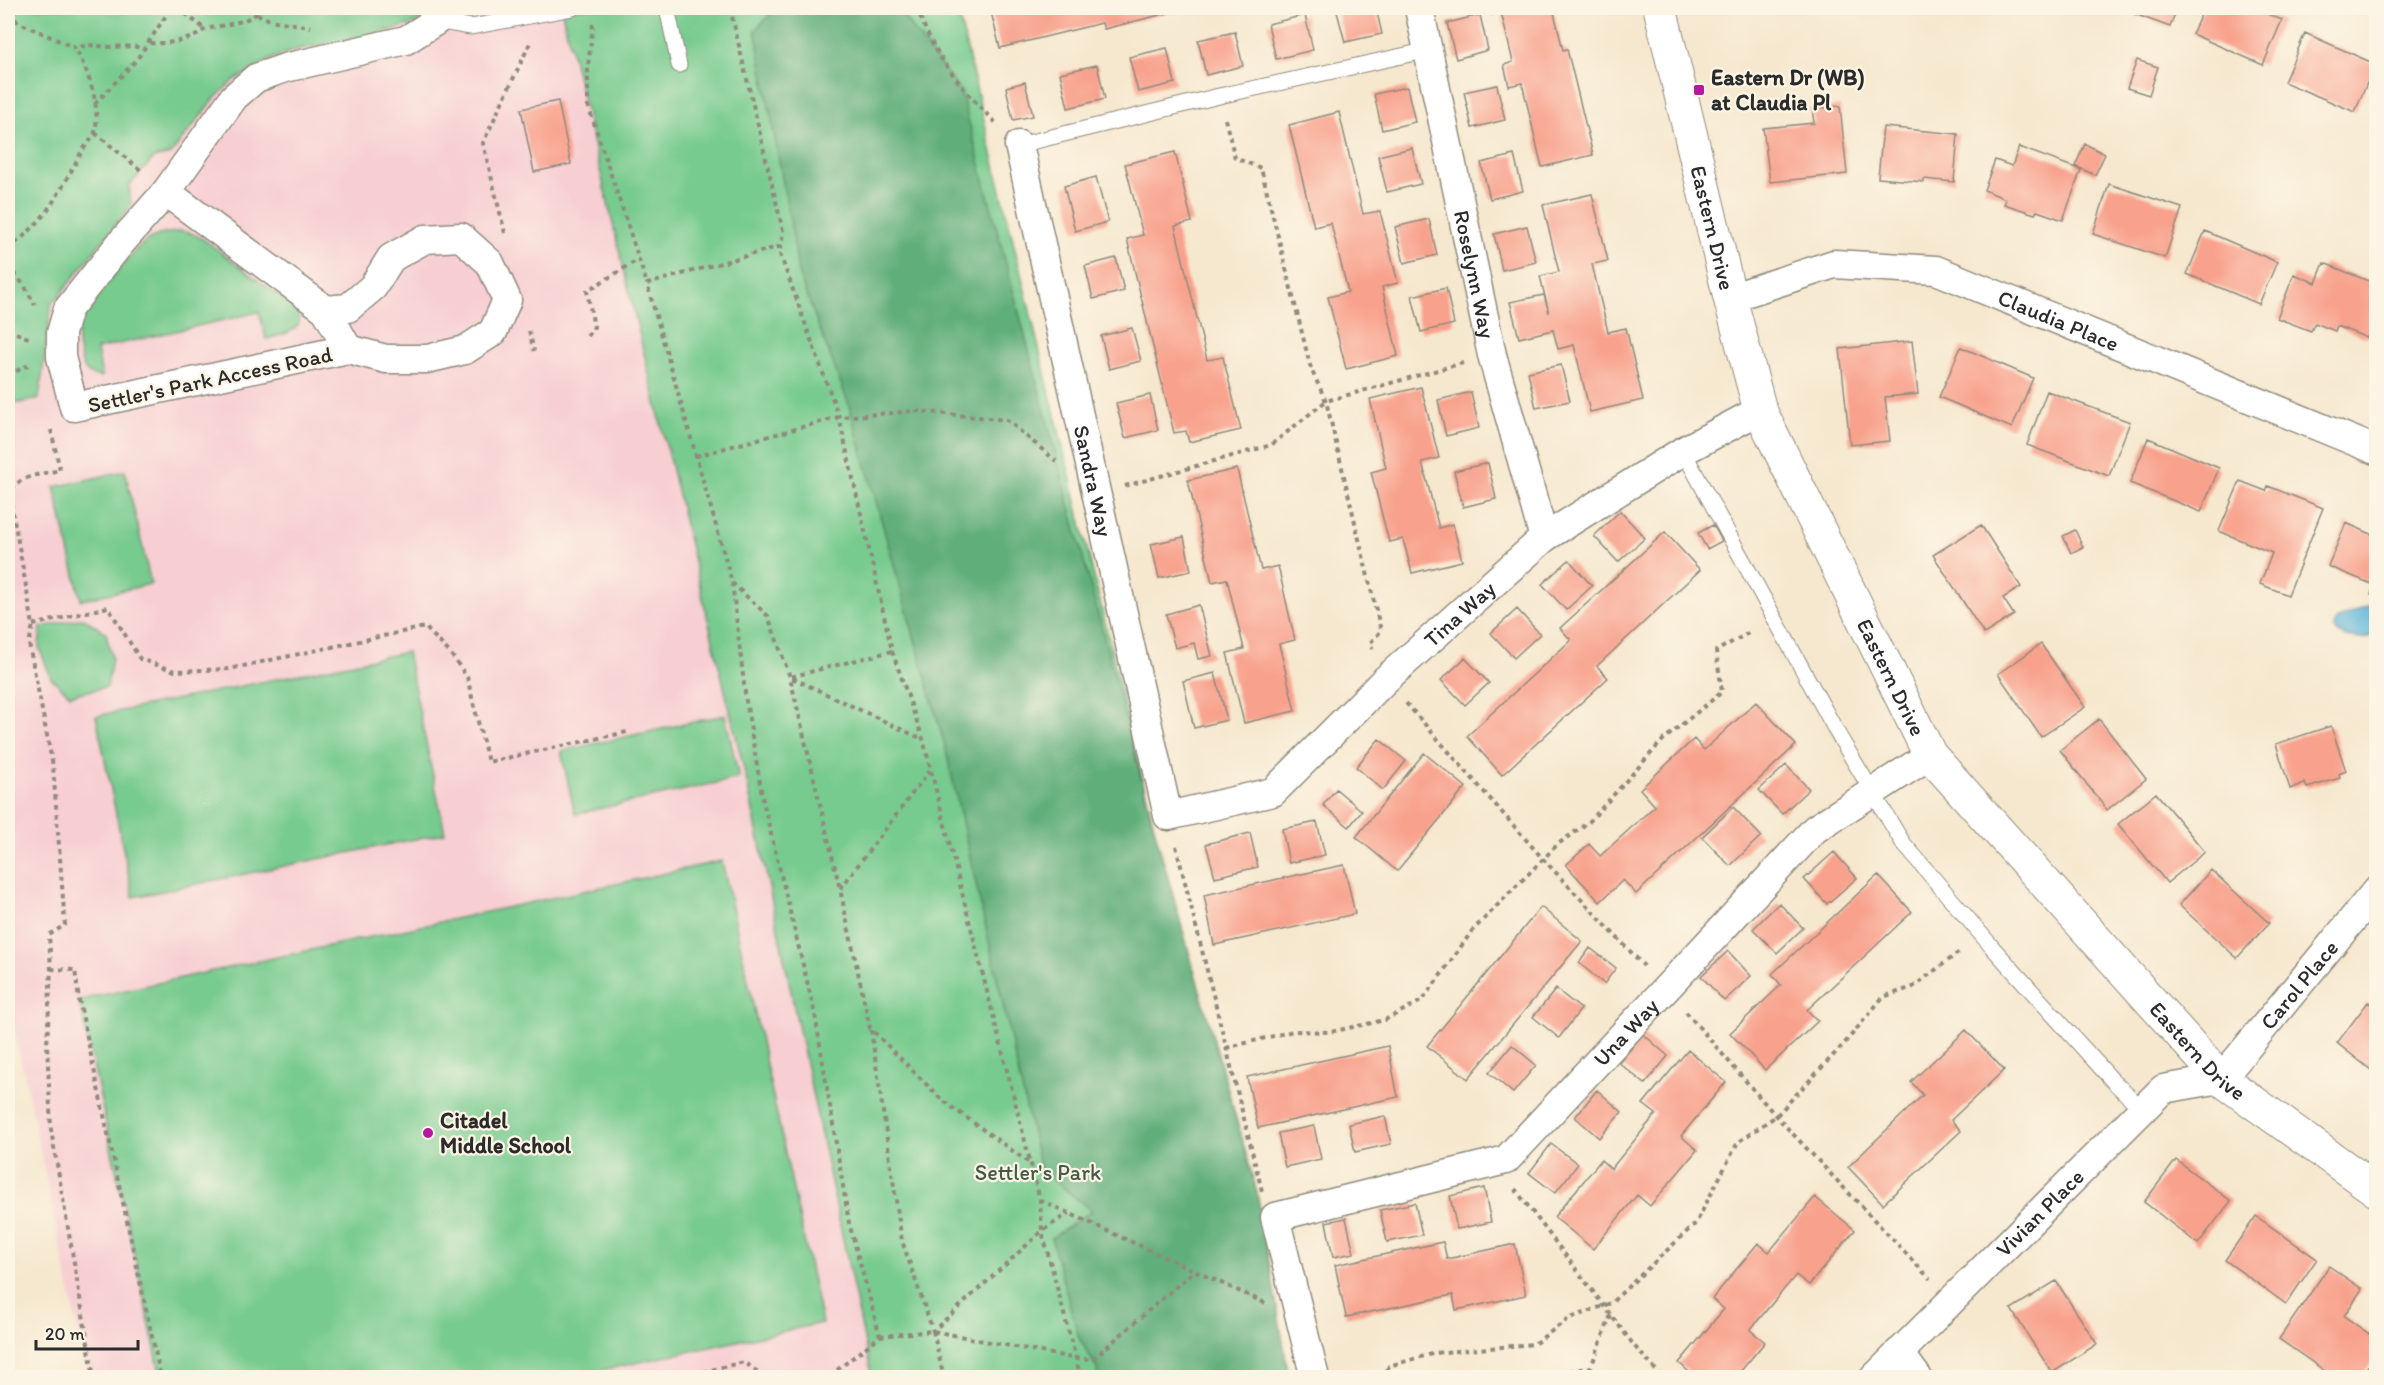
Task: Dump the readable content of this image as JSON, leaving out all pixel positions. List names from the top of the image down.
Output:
{
  "streets": {
    "street": [
      "Eastern Drive",
      "Roselynn Way",
      "Claudia Place",
      "Settler's Park Access Road",
      "Sandra Way",
      "Tina Way",
      "Carol Place",
      "Una Way",
      "Vivian Place"
    ]
  },
  "crossings": [
    ["Eastern Drive", "Claudia Place"],
    ["Eastern Drive", "Tina Way"],
    ["Eastern Drive", "Carol Place"],
    ["Eastern Drive", "Una Way"],
    ["Eastern Drive", "Vivian Place"],
    ["Roselynn Way", "Tina Way"],
    ["Sandra Way", "Tina Way"],
    ["Carol Place", "Vivian Place"]
  ],
  "parks": ["Settler's Park"],
  "places": {
    "transit": ["Eastern Dr (WB) at Claudia Pl"],
    "other": ["Citadel Middle School"]
  },
  "scale_bar": "20 m"
}
